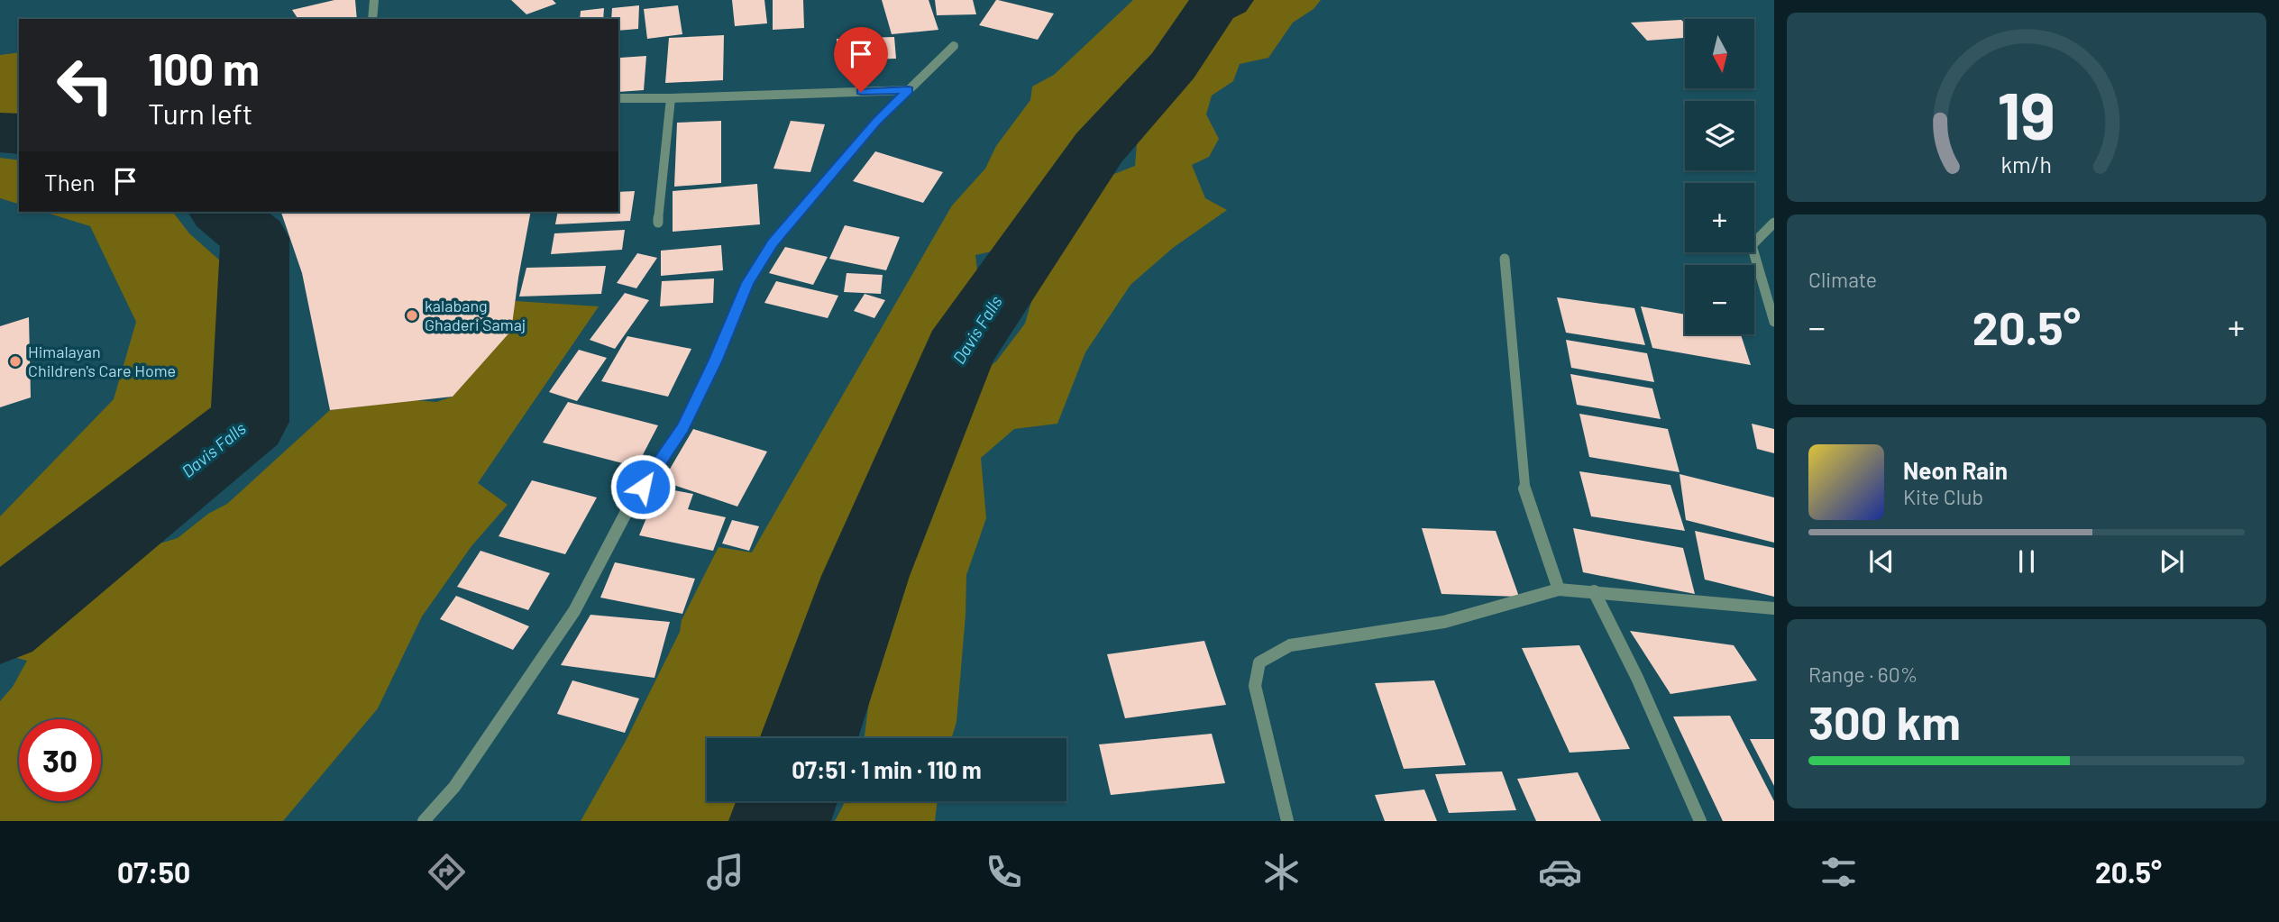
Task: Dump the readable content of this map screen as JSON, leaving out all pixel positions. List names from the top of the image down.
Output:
{
  "water": ["Davis Falls"],
  "places": ["kalabang Ghaderi Samaj", "Himalayan Children's Care Home"],
  "north": "bottom",
  "page": {
    "map_buttons": ["+", "−"],
    "turn": ["100 m", "Turn left"],
    "then": "Then",
    "tile": [
      "Climate",
      ["Range · 60%", "300 km"]
    ],
    "heat": ["−", "20.5°", "+"],
    "song": ["Neon Rain", "Kite Club"],
    "limit": "30",
    "trip": "07:51 · 1 min · 110 m",
    "tabs": ["07:50", "20.5°"],
    "gauge": ["19", "km/h"]
  }
}
